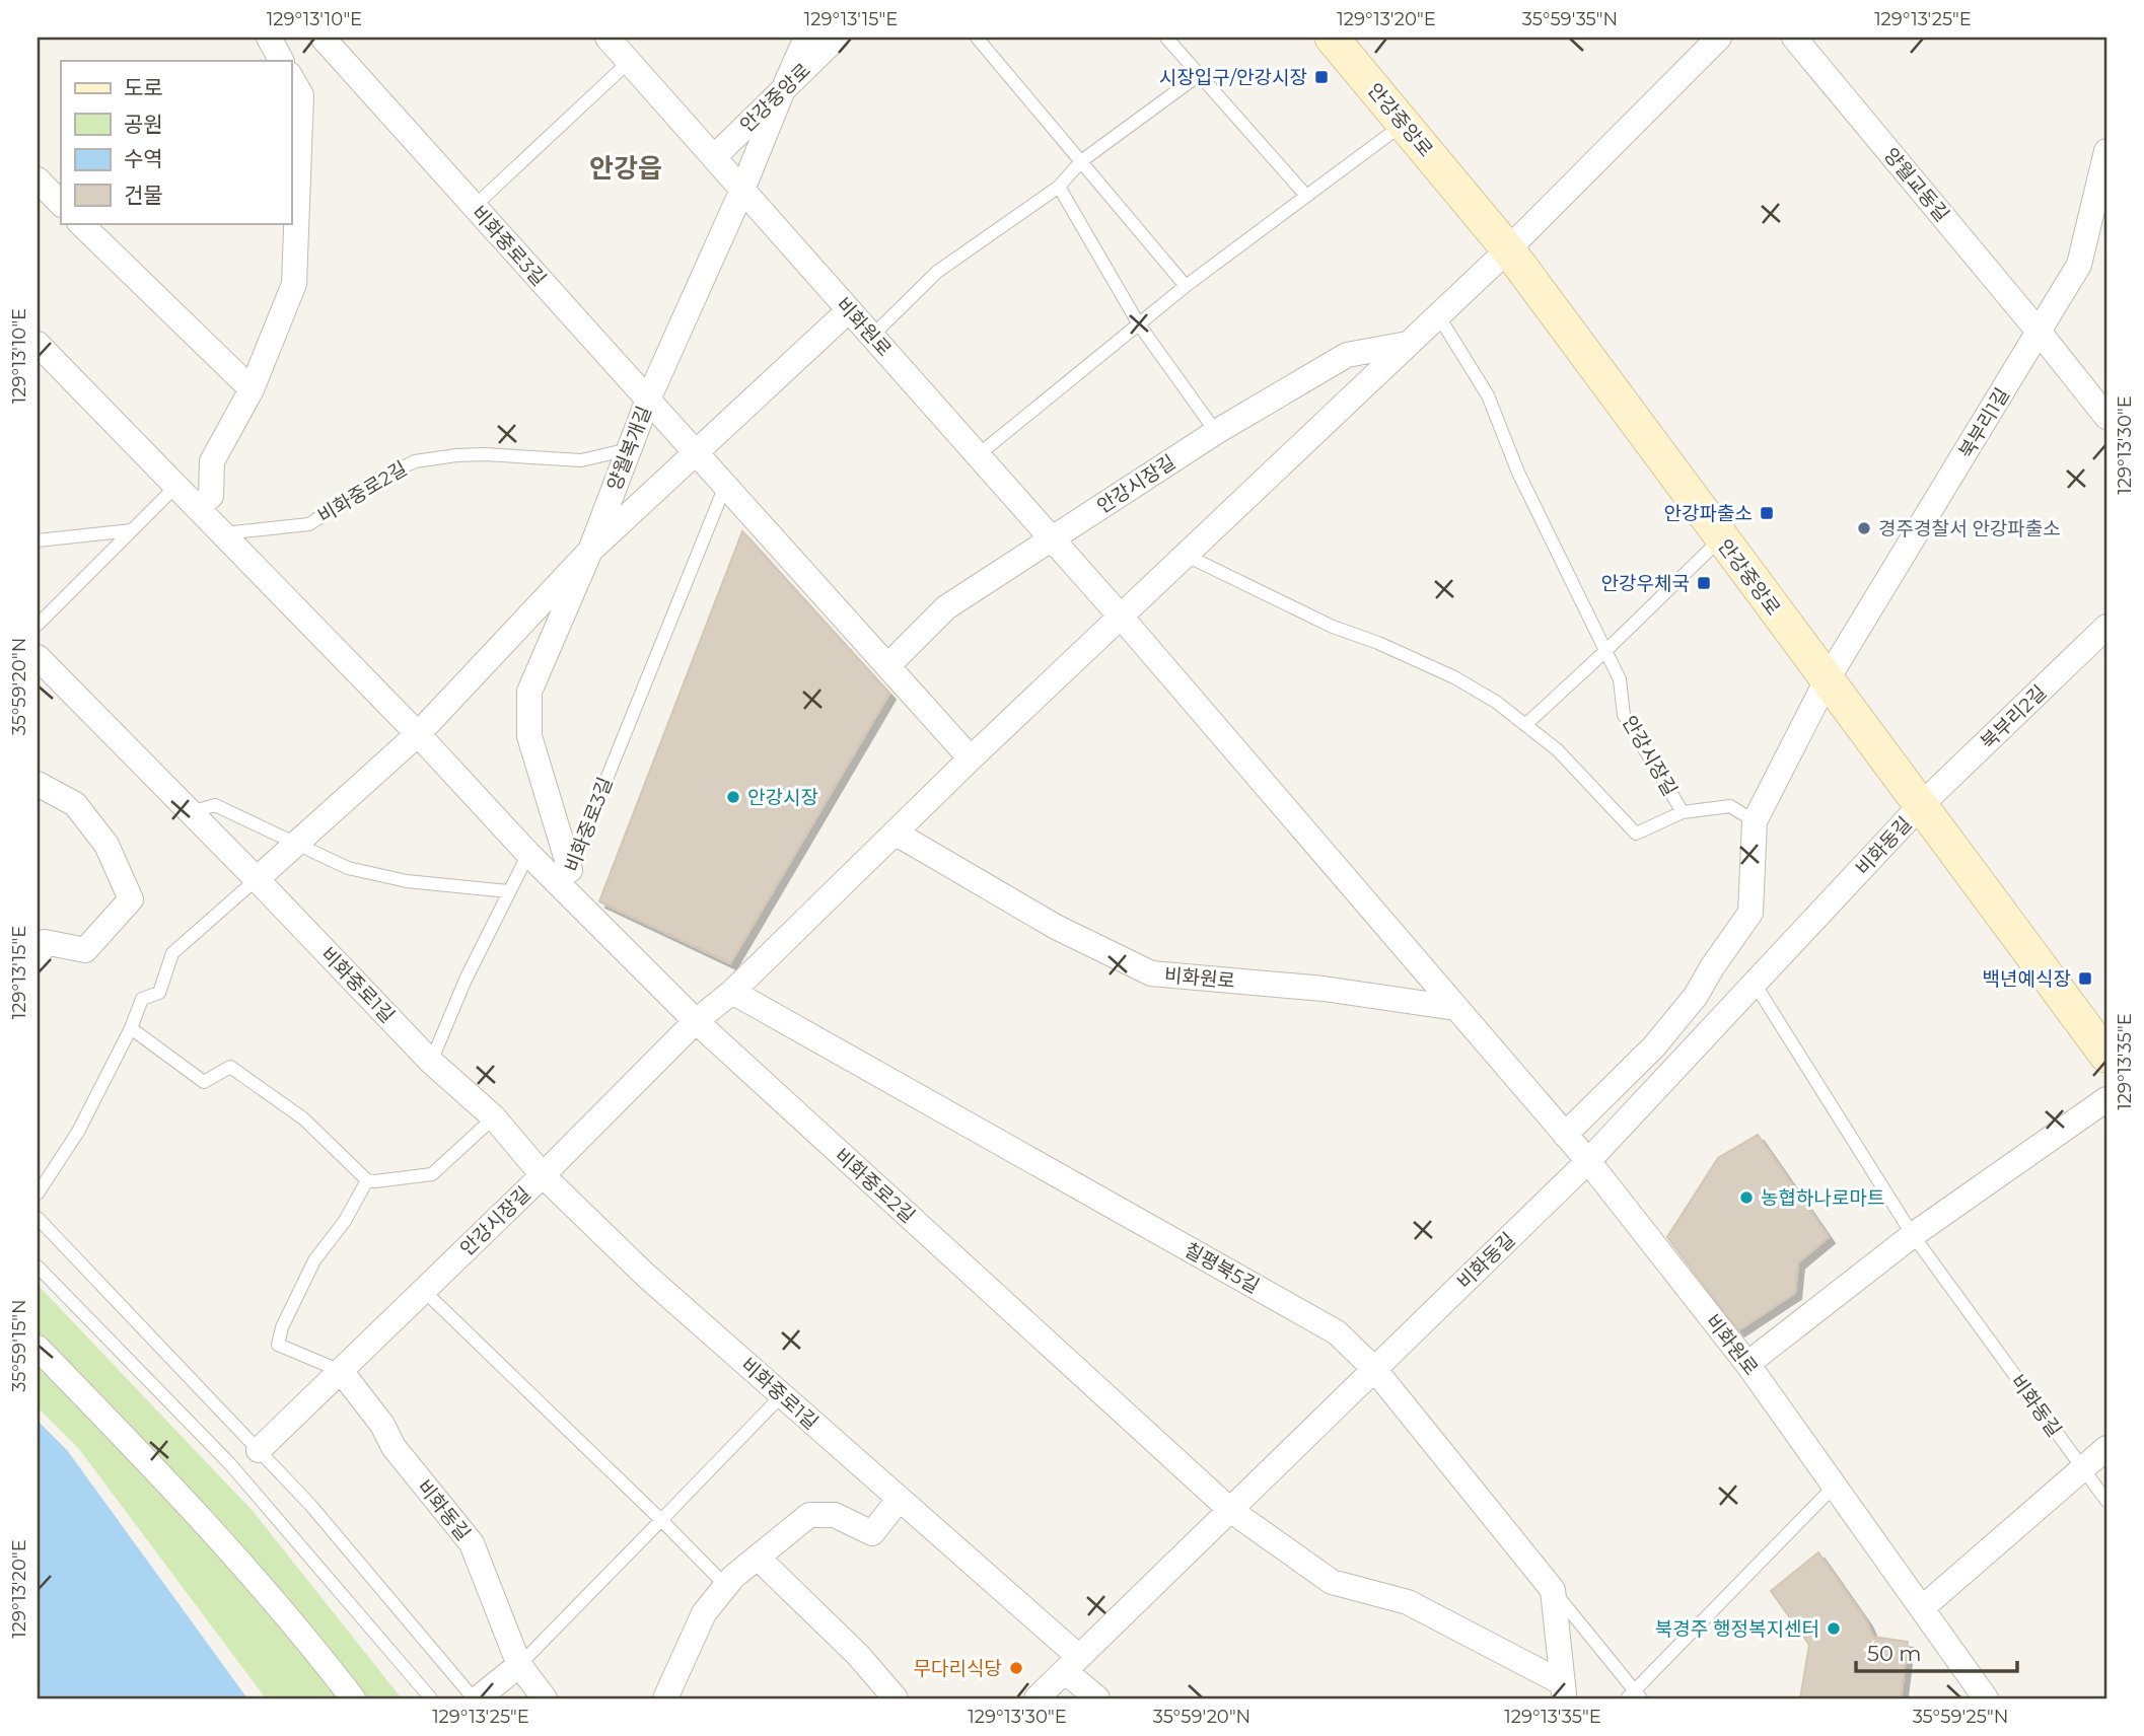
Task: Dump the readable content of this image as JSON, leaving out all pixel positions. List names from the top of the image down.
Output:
{
  "streets": {
    "main road": ["안강중앙로"],
    "street": [
      "양월교동길",
      "비화중로3길",
      "비화원로",
      "북부리1길",
      "양월복개길",
      "안강시장길",
      "비화중로2길",
      "북부리2길",
      "비화동길",
      "비화중로1길",
      "칠평북5길"
    ]
  },
  "crossings": [
    ["안강중앙로", "비화원로"],
    ["안강중앙로", "북부리1길"],
    ["안강중앙로", "양월복개길"],
    ["안강중앙로", "북부리2길"],
    ["안강중앙로", "비화동길"],
    ["양월교동길", "북부리1길"],
    ["비화중로3길", "양월복개길"],
    ["비화중로3길", "안강시장길"],
    ["비화중로3길", "비화중로2길"],
    ["비화원로", "양월복개길"],
    ["비화원로", "안강시장길"],
    ["비화원로", "비화동길"],
    ["양월복개길", "비화중로2길"],
    ["안강시장길", "비화중로2길"],
    ["안강시장길", "비화동길"],
    ["안강시장길", "비화중로1길"],
    ["안강시장길", "칠평북5길"],
    ["비화중로2길", "비화동길"],
    ["북부리2길", "비화동길"],
    ["비화동길", "비화중로1길"],
    ["비화동길", "칠평북5길"]
  ],
  "districts": ["안강읍"],
  "places": {
    "transit": [
      "시장입구/안강시장",
      "안강파출소",
      "안강우체국",
      "백년예식장"
    ],
    "other": [
      "경주경찰서 안강파출소",
      "안강시장",
      "농협하나로마트",
      "북경주 행정복지센터",
      "무다리식당"
    ]
  },
  "legend": [
    "도로",
    "공원",
    "수역",
    "건물"
  ],
  "scale_bar": "50 m",
  "coordinates": [
    "129°13'10\"E",
    "129°13'15\"E",
    "129°13'20\"E",
    "35°59'35\"N",
    "129°13'25\"E",
    "129°13'30\"E",
    "35°59'20\"N",
    "129°13'35\"E",
    "35°59'15\"N",
    "35°59'25\"N"
  ]
}
